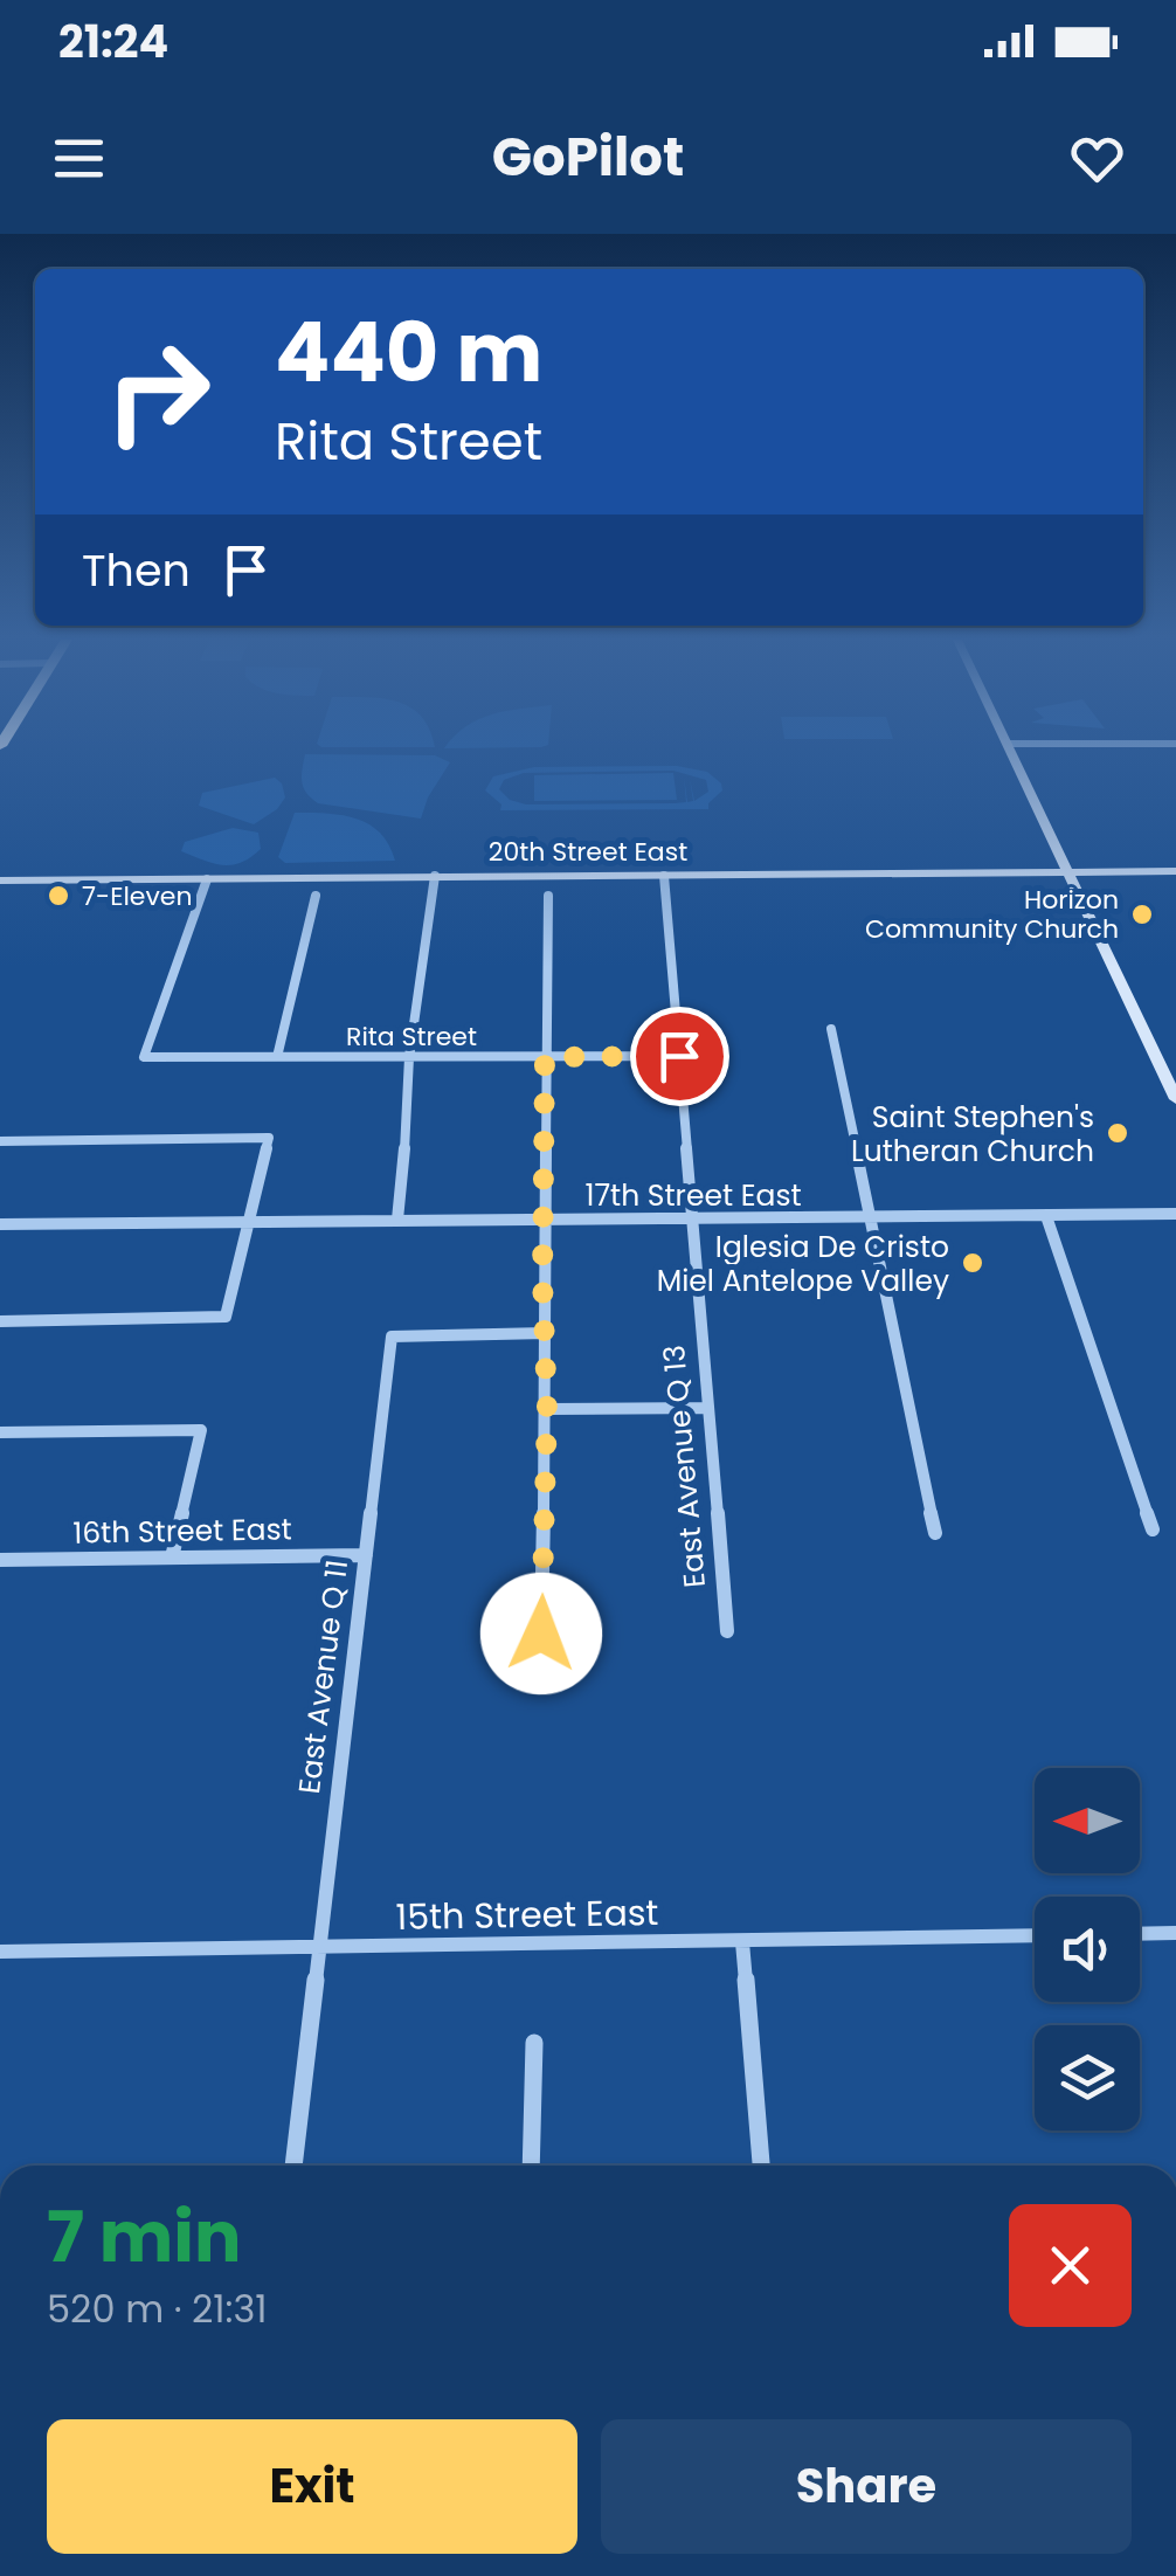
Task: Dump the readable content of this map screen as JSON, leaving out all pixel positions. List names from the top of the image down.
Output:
{
  "streets": {
    "street": [
      "20th Street East",
      "Rita Street",
      "17th Street East",
      "East Avenue Q 13",
      "16th Street East",
      "East Avenue Q 11",
      "15th Street East"
    ]
  },
  "crossings": [
    ["20th Street East", "Rita Street"],
    ["20th Street East", "East Avenue Q 13"],
    ["Rita Street", "East Avenue Q 13"],
    ["17th Street East", "East Avenue Q 13"],
    ["16th Street East", "East Avenue Q 11"],
    ["East Avenue Q 11", "15th Street East"]
  ],
  "places": [
    "7-Eleven",
    "Horizon Community Church",
    "Saint Stephen's Lutheran Church",
    "Iglesia De Cristo Miel Antelope Valley"
  ],
  "north": "left",
  "page": {
    "status": "21:24",
    "header": "GoPilot",
    "turn": ["440 m", "Rita Street"],
    "then": "Then",
    "heading": ["7 min", "520 m · 21:31"],
    "buttons": ["Exit", "Share"]
  }
}
